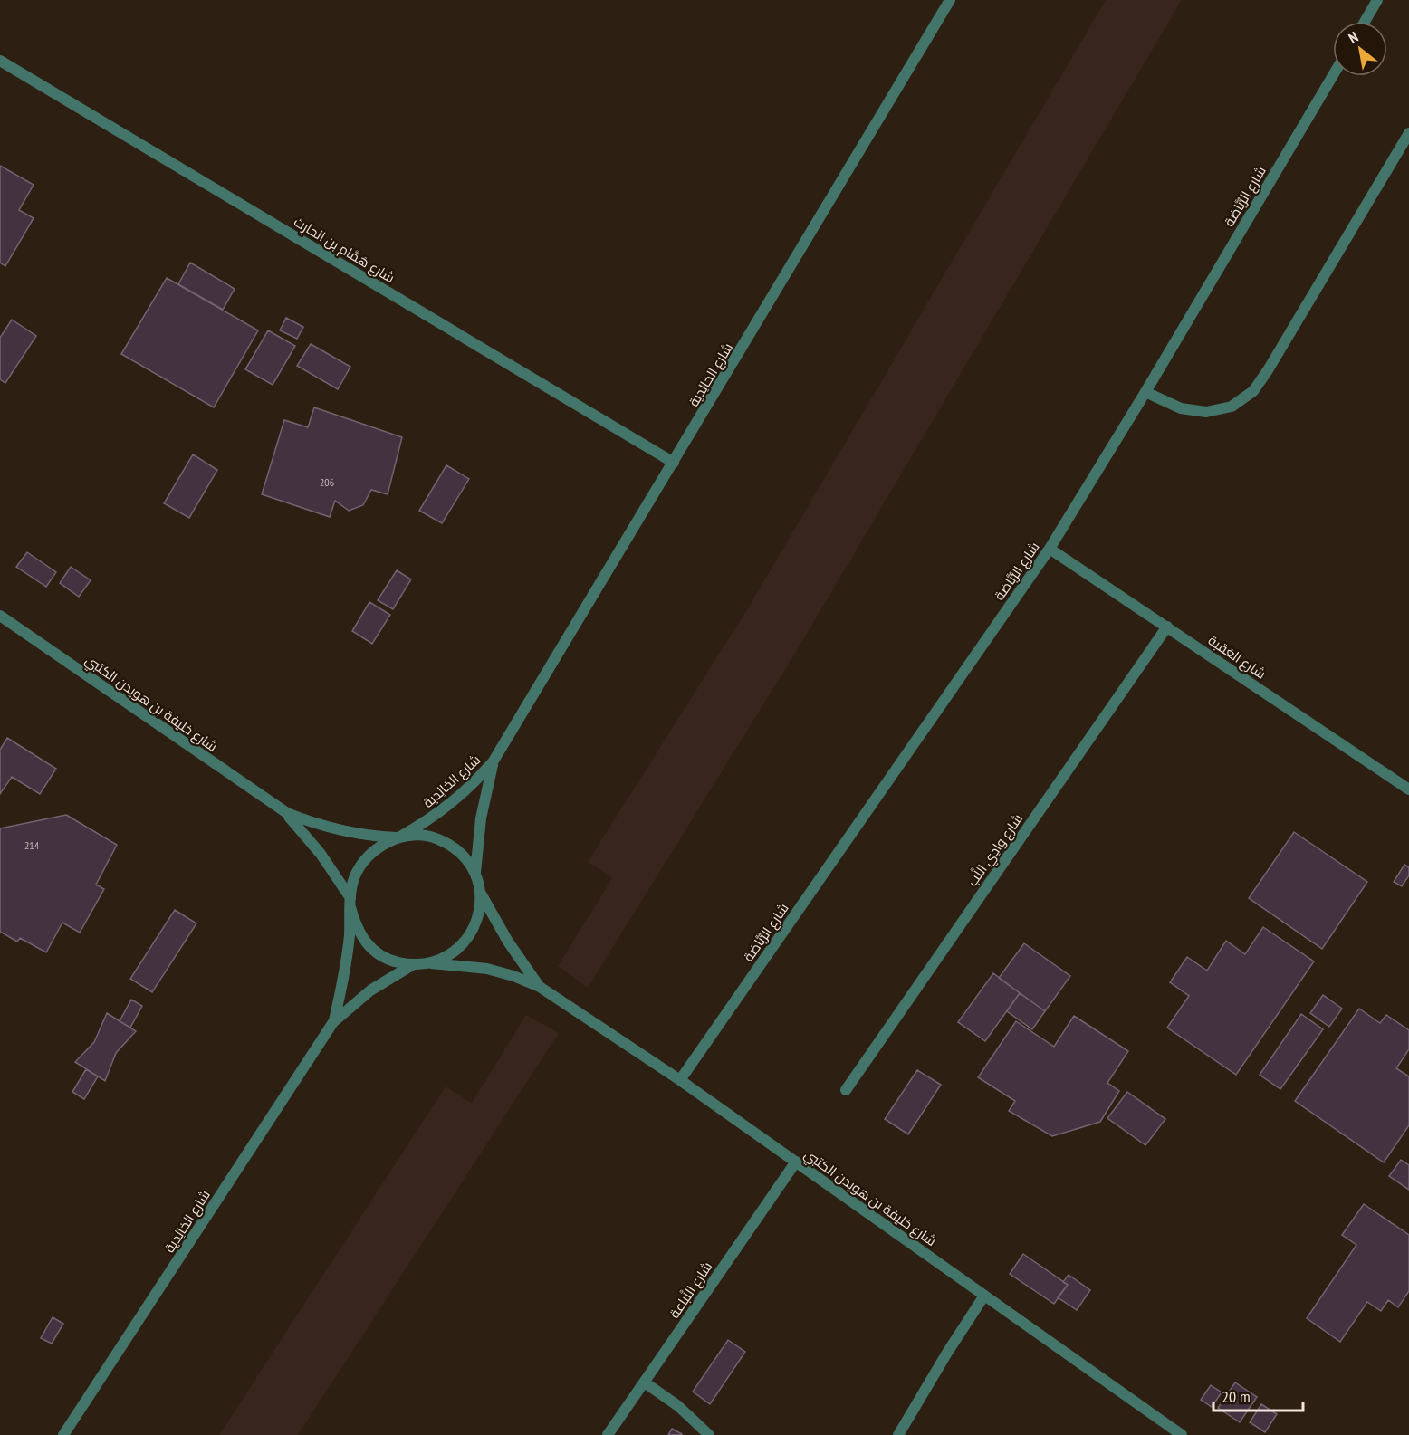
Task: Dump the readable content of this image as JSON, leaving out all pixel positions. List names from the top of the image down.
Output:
{
  "streets": {
    "street": [
      "شارع الرُّبَّاضة",
      "شارع هَمَّام بن الحارِث",
      "شارع الخالِدية",
      "شارع العَقبة",
      "شارع خليفة بن هويدن الكتبي",
      "شارع وادِي اللَّب",
      "شارع النَّباعة"
    ]
  },
  "crossings": [
    ["شارع الرُّبَّاضة", "شارع العَقبة"],
    ["شارع الرُّبَّاضة", "شارع خليفة بن هويدن الكتبي"],
    ["شارع هَمَّام بن الحارِث", "شارع الخالِدية"],
    ["شارع الخالِدية", "شارع خليفة بن هويدن الكتبي"],
    ["شارع العَقبة", "شارع وادِي اللَّب"],
    ["شارع خليفة بن هويدن الكتبي", "شارع النَّباعة"]
  ],
  "house_numbers": ["206", "214"],
  "scale_bar": "20 m",
  "north": "top left"
}
